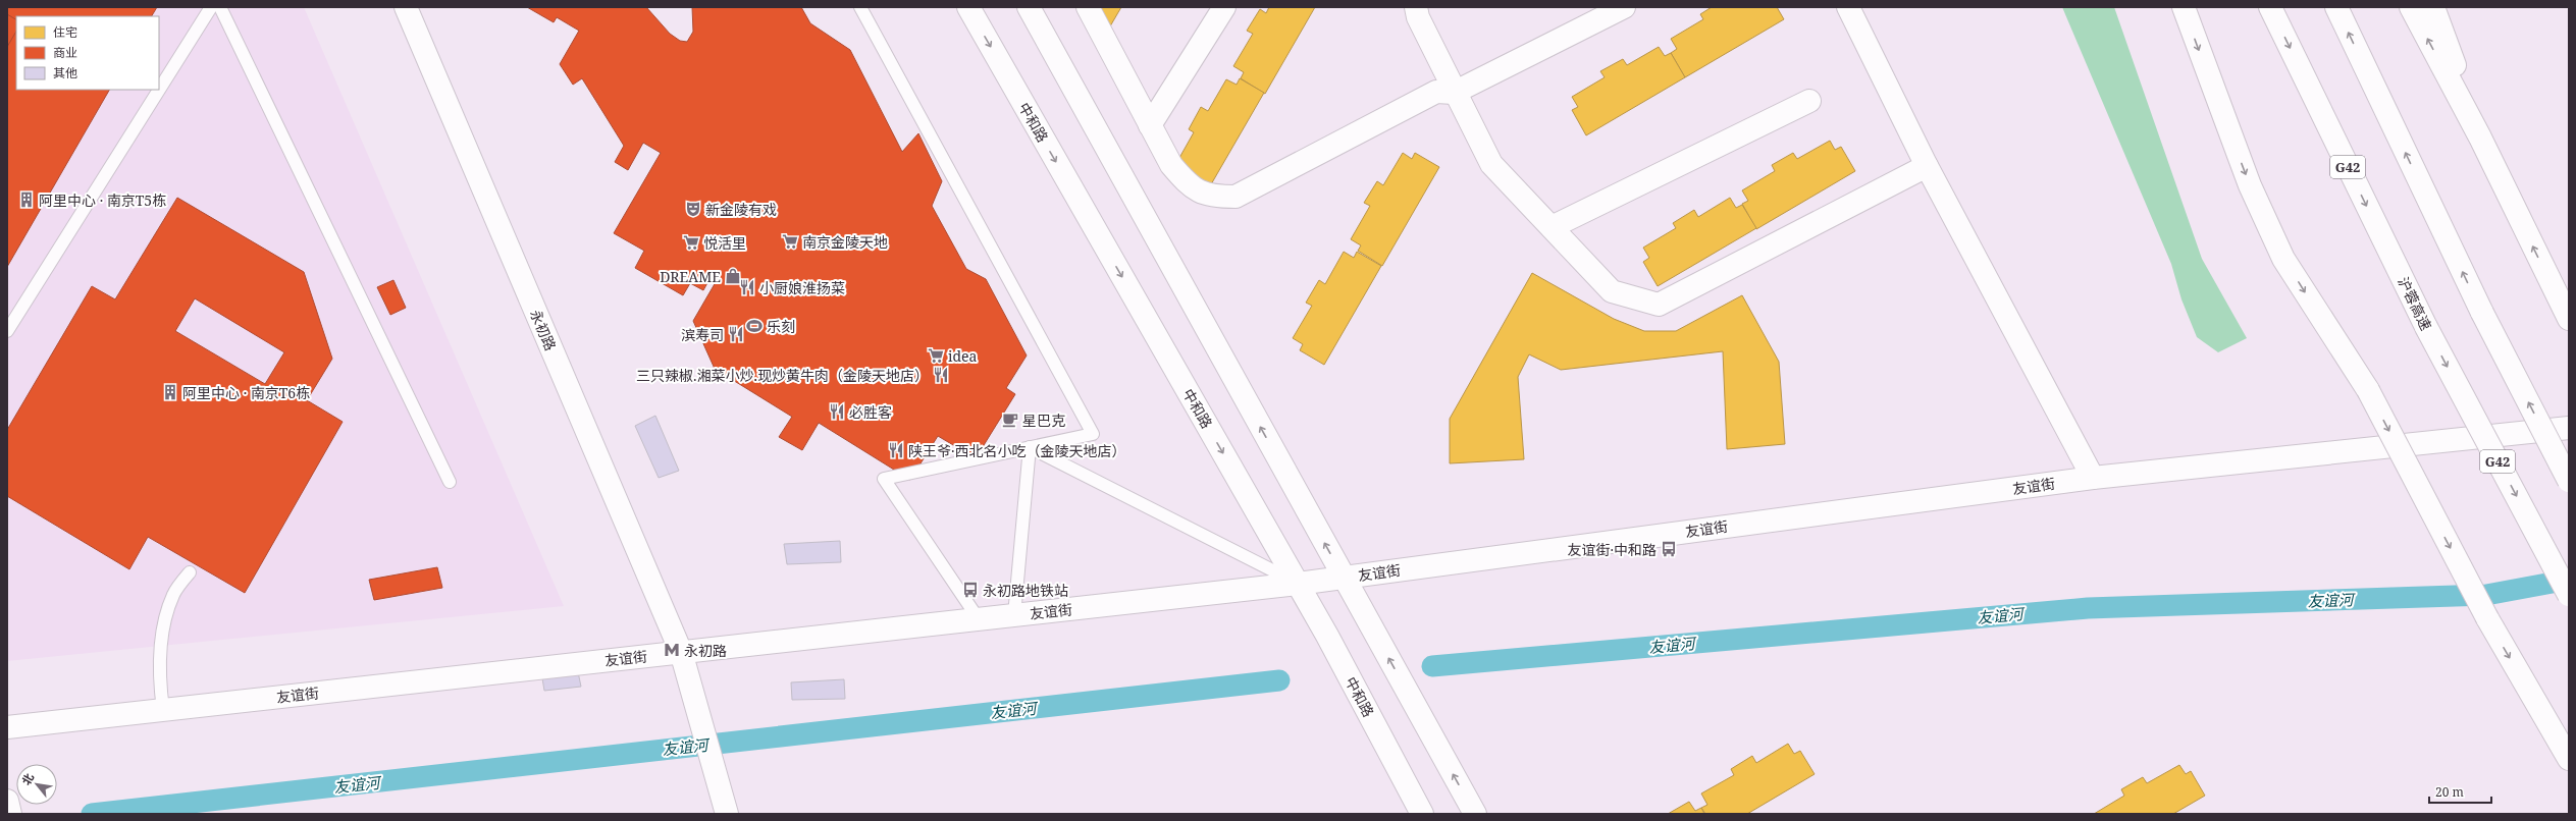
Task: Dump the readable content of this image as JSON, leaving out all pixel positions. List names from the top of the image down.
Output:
{
  "streets": {
    "main road": [
      "中和路",
      "G42",
      "沪蓉高速",
      "永初路",
      "友谊街"
    ]
  },
  "crossings": [
    ["中和路", "友谊街"],
    ["永初路", "友谊街"]
  ],
  "water": ["友谊河"],
  "places": {
    "building": ["阿里中心 · 南京T5栋", "阿里中心 · 南京T6栋"],
    "theatre": ["新金陵有戏"],
    "supermarket": ["南京金陵天地", "悦活里", "idea"],
    "shop": ["DREAME"],
    "restaurant": [
      "小厨娘淮扬菜",
      "滨寿司",
      "三只辣椒.湘菜小炒.现炒黄牛肉（金陵天地店）",
      "必胜客",
      "陕王爷·西北名小吃（金陵天地店）"
    ],
    "sports": ["乐刻"],
    "cafe": ["星巴克"],
    "bus stop": ["友谊街·中和路", "永初路地铁站"],
    "metro station": ["永初路"]
  },
  "legend": ["住宅", "商业", "其他"],
  "scale_bar": "20 m",
  "north": "top left"
}
